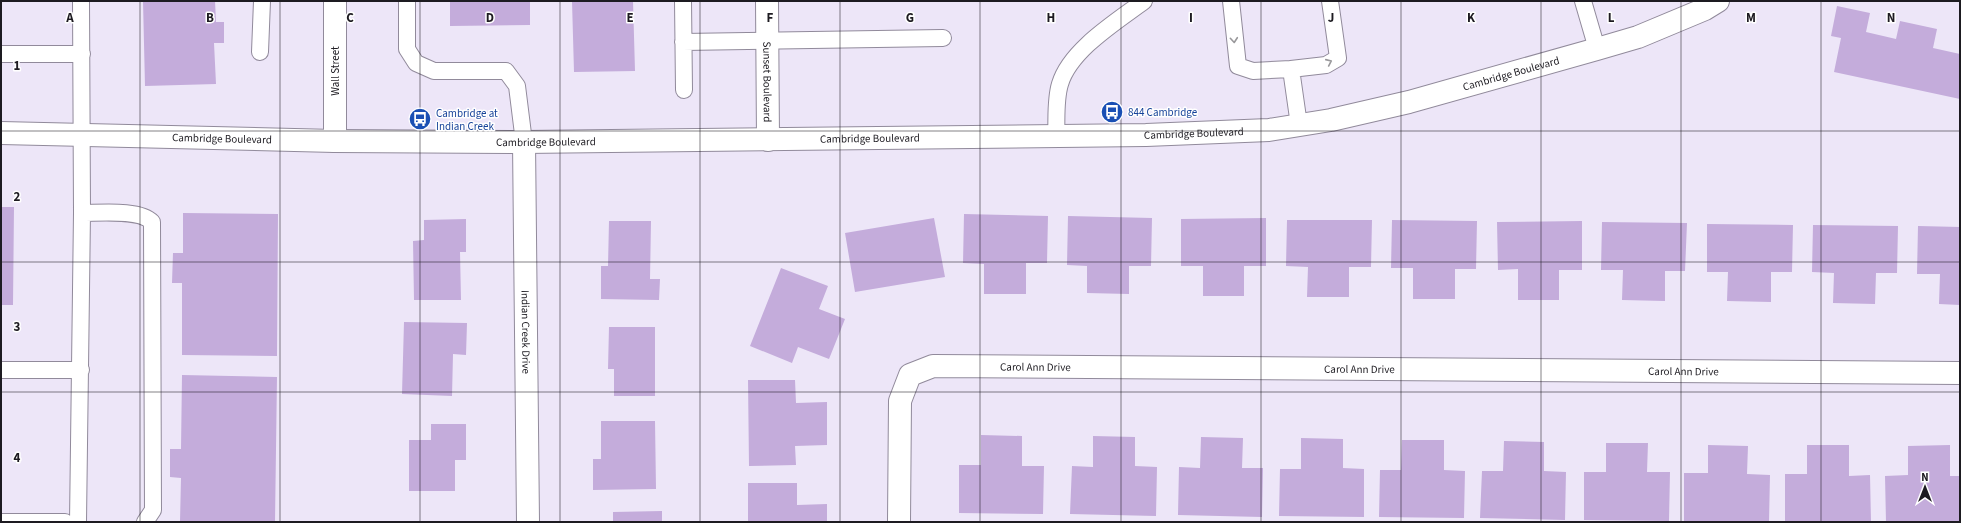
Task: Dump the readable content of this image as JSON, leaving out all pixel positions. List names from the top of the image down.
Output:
{
  "streets": {
    "street": [
      "Wall Street",
      "Cambridge Boulevard",
      "Sunset Boulevard",
      "Indian Creek Drive",
      "Carol Ann Drive"
    ]
  },
  "crossings": [
    ["Wall Street", "Cambridge Boulevard"],
    ["Cambridge Boulevard", "Sunset Boulevard"],
    ["Cambridge Boulevard", "Indian Creek Drive"]
  ],
  "places": {
    "bus stop": ["844 Cambridge", "Cambridge at Indian Creek"]
  },
  "north": "top",
  "grid": {
    "columns": [
      "A",
      "B",
      "C",
      "D",
      "E",
      "F",
      "G",
      "H",
      "I",
      "J",
      "K",
      "L",
      "M",
      "N"
    ],
    "rows": [
      "1",
      "2",
      "3",
      "4"
    ]
  }
}
